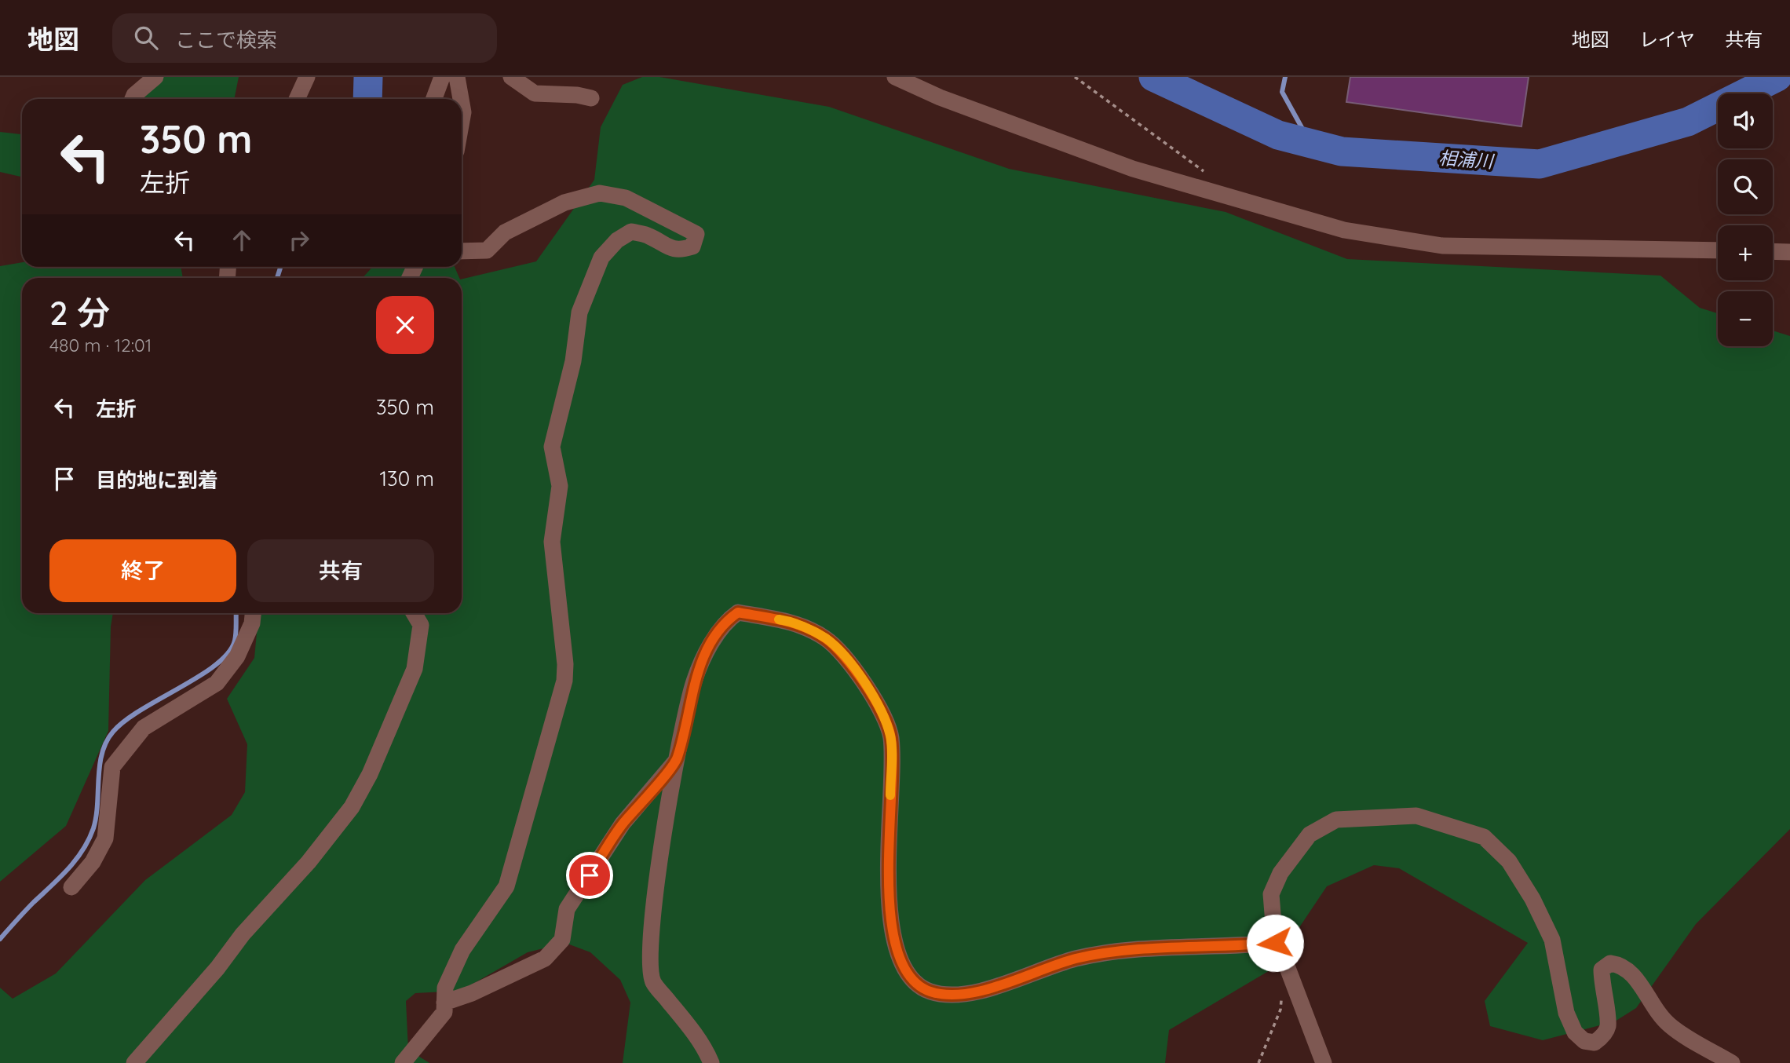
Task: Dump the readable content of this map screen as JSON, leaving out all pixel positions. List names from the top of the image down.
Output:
{
  "water": ["相浦川"],
  "page": {
    "header": "地図",
    "search": "ここで検索",
    "nav": ["地図", "レイヤ", "共有"],
    "map_buttons": ["+", "−"],
    "turn": ["350 m", "左折"],
    "heading": ["2 分", "480 m · 12:01"],
    "list": [
      {
        "name": "左折",
        "value": "350 m"
      },
      {
        "name": "目的地に到着",
        "value": "130 m"
      }
    ],
    "buttons": ["終了", "共有"]
  }
}
